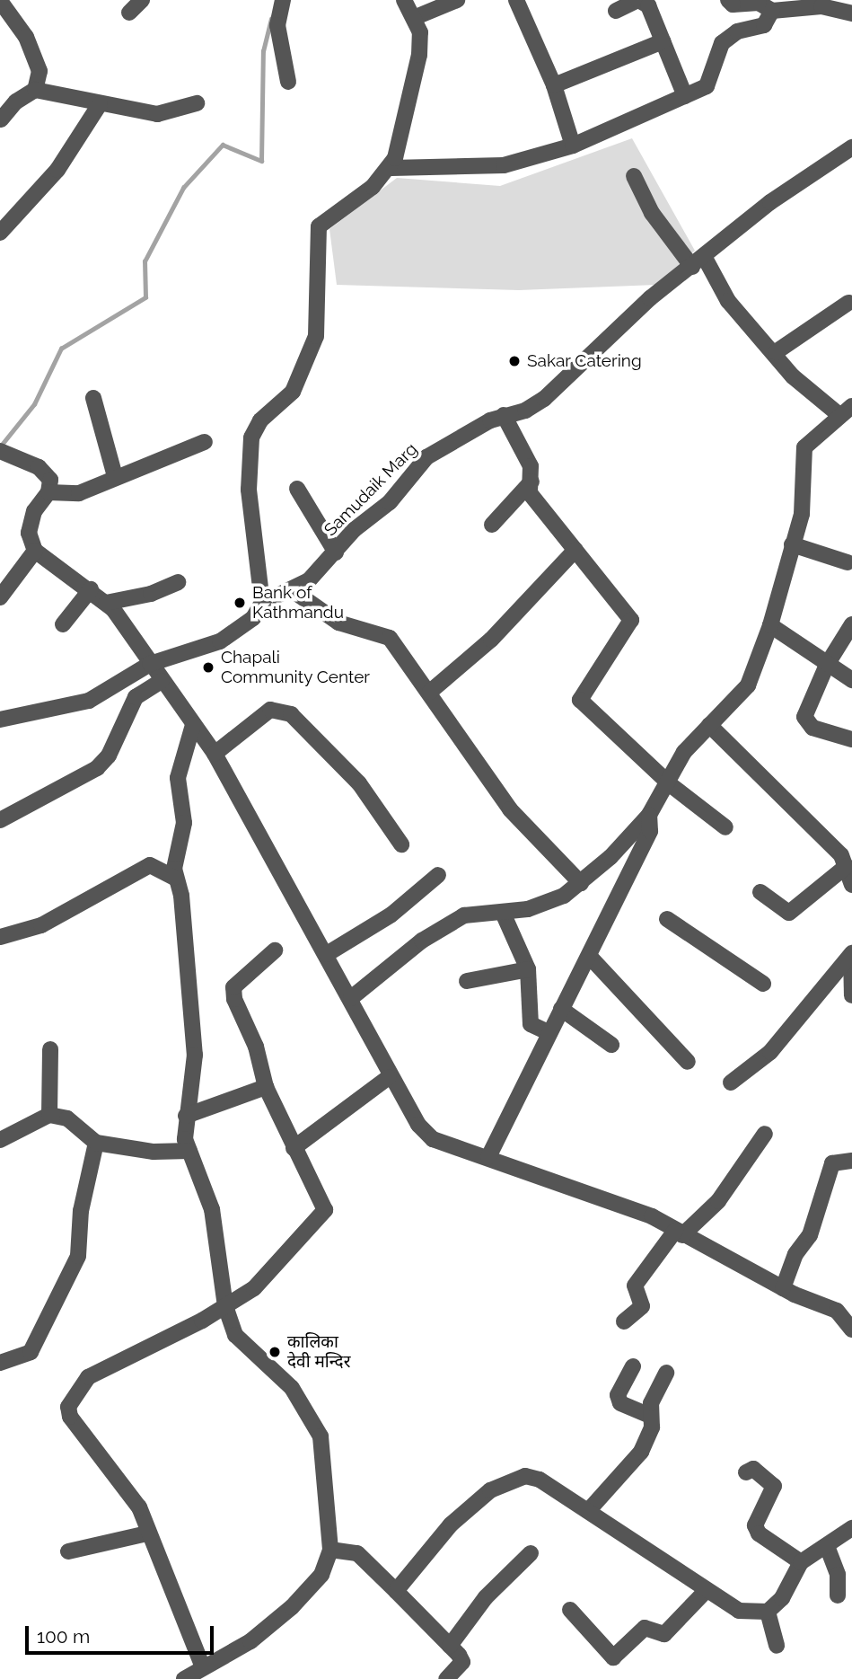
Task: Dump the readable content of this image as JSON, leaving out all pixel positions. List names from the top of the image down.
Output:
{
  "streets": {
    "street": ["Samudaik Marg"]
  },
  "places": [
    "Sakar Catering",
    "Bank of Kathmandu",
    "Chapali Community Center",
    "कालिका देवी मन्दिर"
  ],
  "scale_bar": "100 m"
}
